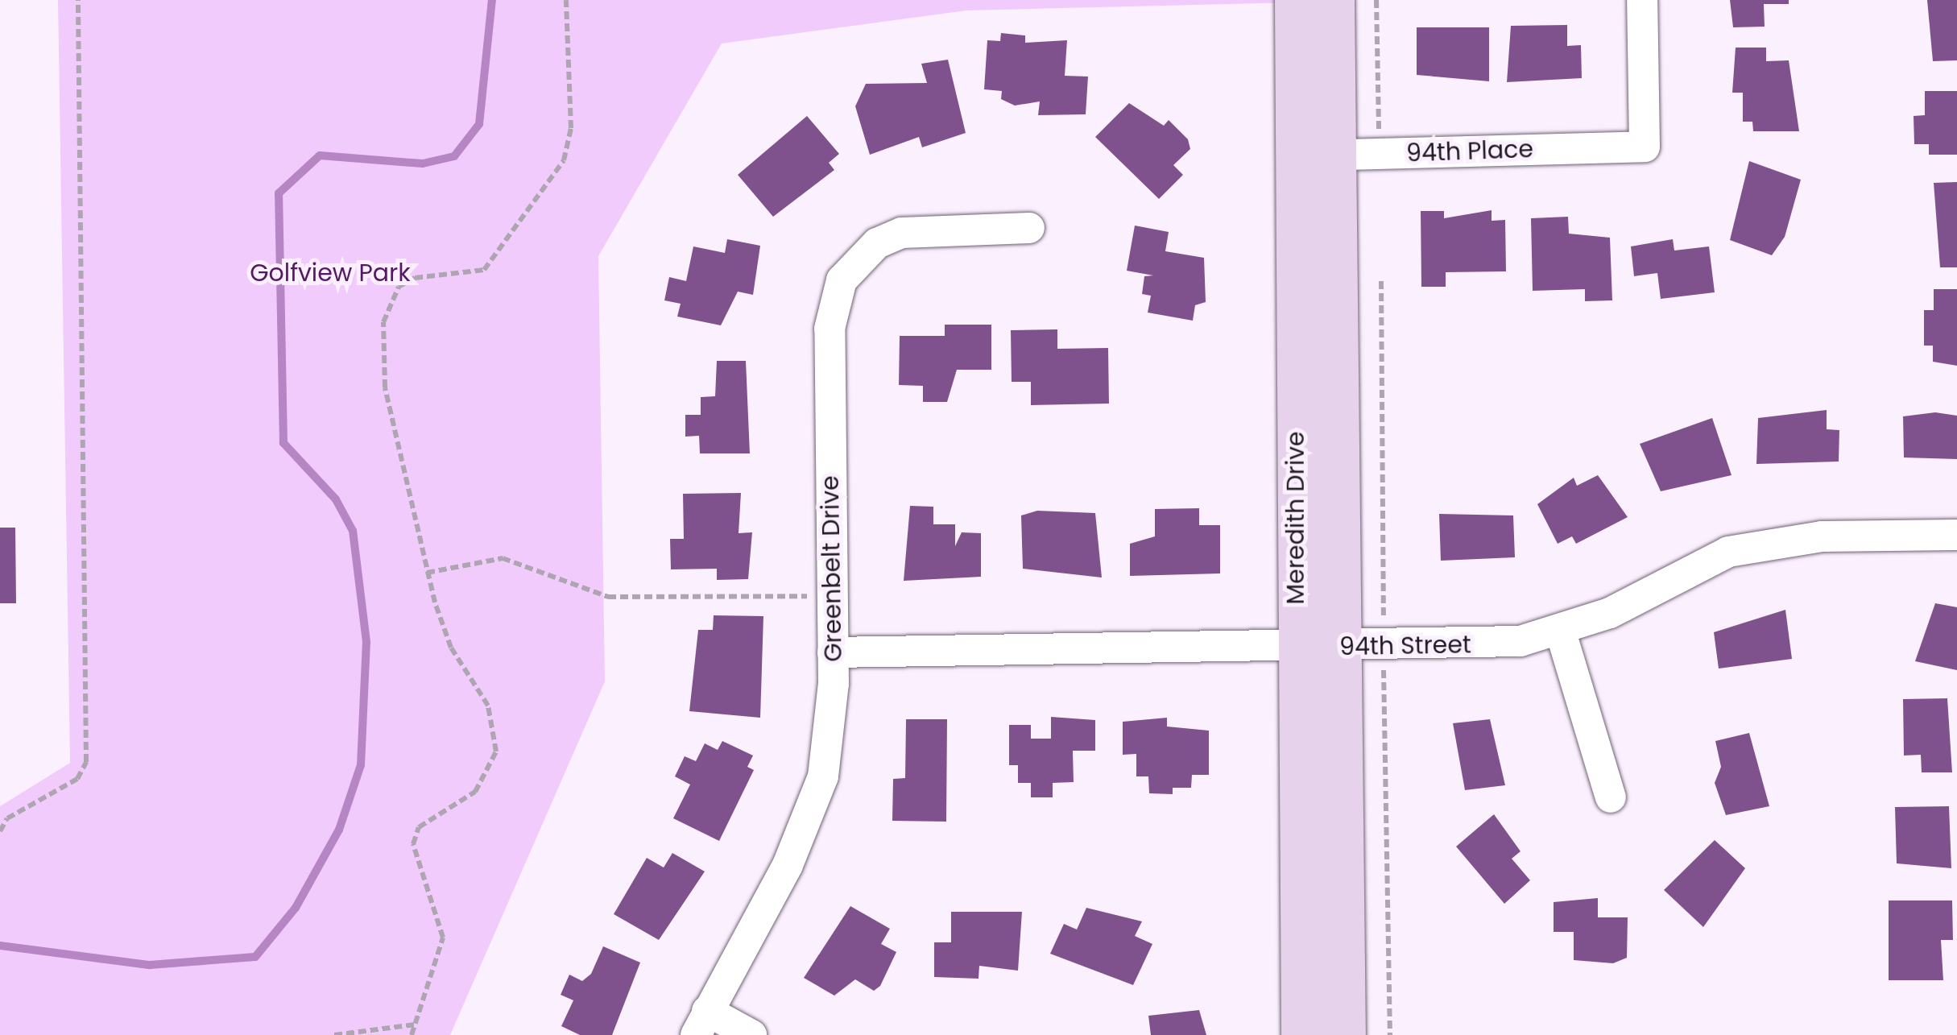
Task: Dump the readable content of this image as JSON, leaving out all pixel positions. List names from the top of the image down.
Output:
{
  "streets": {
    "main road": ["Meredith Drive"],
    "street": ["94th Place", "Greenbelt Drive", "94th Street"]
  },
  "crossings": [
    ["94th Place", "Meredith Drive"],
    ["Meredith Drive", "94th Street"],
    ["Greenbelt Drive", "94th Street"]
  ],
  "parks": ["Golfview Park"]
}
